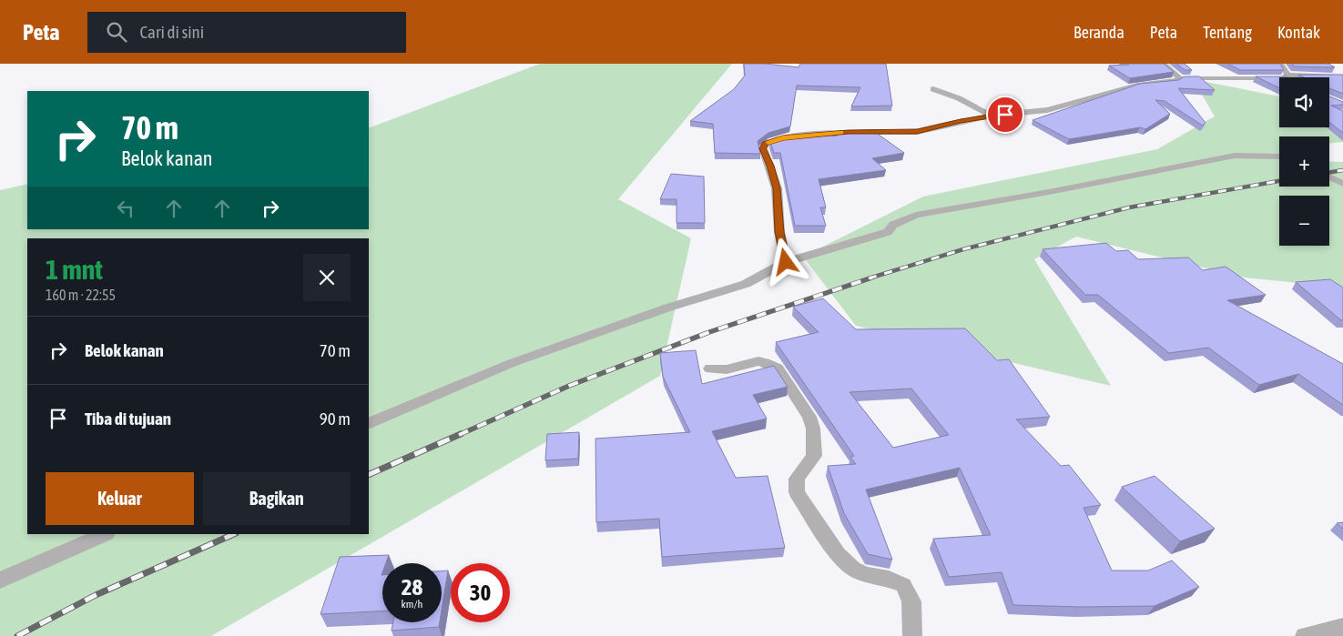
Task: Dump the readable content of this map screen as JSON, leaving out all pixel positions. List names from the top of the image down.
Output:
{
  "page": {
    "header": "Peta",
    "search": "Cari di sini",
    "nav": [
      "Beranda",
      "Peta",
      "Tentang",
      "Kontak"
    ],
    "map_buttons": ["+", "−"],
    "turn": ["70 m", "Belok kanan"],
    "heading": ["1 mnt", "160 m · 22:55"],
    "list": [
      {
        "name": "Belok kanan",
        "value": "70 m"
      },
      {
        "name": "Tiba di tujuan",
        "value": "90 m"
      }
    ],
    "buttons": ["Keluar", "Bagikan"],
    "speed": "28 km/h",
    "limit": "30"
  }
}
